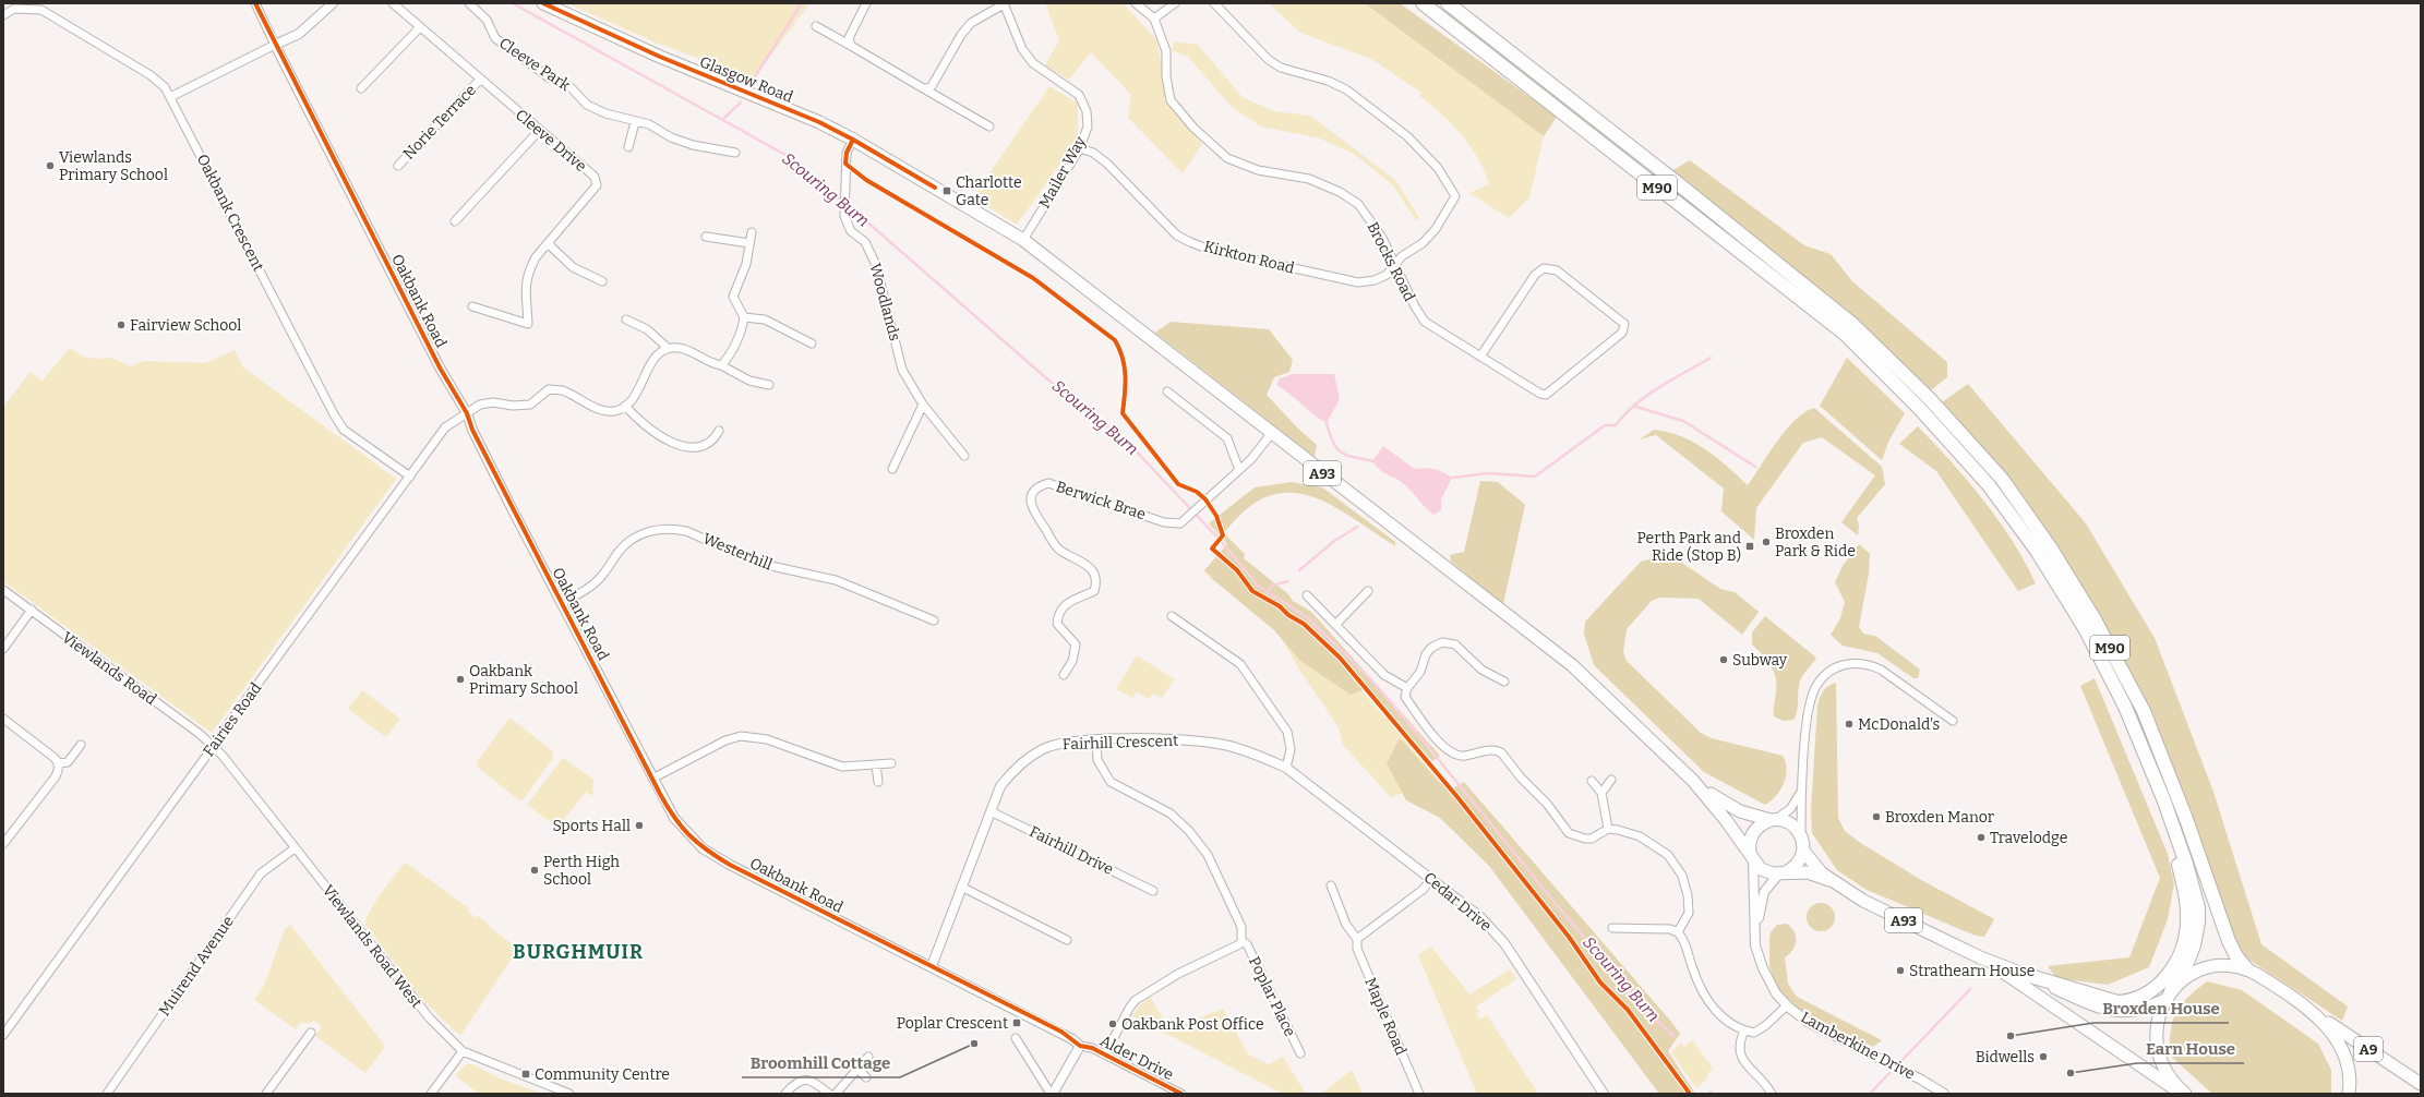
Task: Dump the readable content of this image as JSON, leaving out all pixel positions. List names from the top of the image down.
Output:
{
  "streets": {
    "highway": ["M90"],
    "main road": ["Glasgow Road", "A93", "A9"],
    "street": [
      "Cleeve Park",
      "Norie Terrace",
      "Cleeve Drive",
      "Mailer Way",
      "Oakbank Crescent",
      "Kirkton Road",
      "Brocks Road",
      "Oakbank Road",
      "Woodlands",
      "Berwick Brae",
      "Westerhill",
      "Viewlands Road",
      "Fairies Road",
      "Fairhill Crescent",
      "Fairhill Drive",
      "Cedar Drive",
      "Viewlands Road West",
      "Muirend Avenue",
      "Poplar Place",
      "Maple Road",
      "Lamberkine Drive",
      "Alder Drive"
    ]
  },
  "crossings": [
    ["Glasgow Road", "Mailer Way"],
    ["Glasgow Road", "Woodlands"],
    ["Glasgow Road", "A93"],
    ["Norie Terrace", "Cleeve Drive"],
    ["Mailer Way", "Kirkton Road"],
    ["Mailer Way", "A93"],
    ["M90", "A93"],
    ["M90", "A9"],
    ["Oakbank Crescent", "Fairies Road"],
    ["Kirkton Road", "Brocks Road"],
    ["Oakbank Road", "Westerhill"],
    ["Oakbank Road", "Fairies Road"],
    ["Oakbank Road", "Fairhill Crescent"],
    ["Oakbank Road", "Alder Drive"],
    ["A93", "Berwick Brae"],
    ["A93", "Lamberkine Drive"],
    ["A93", "A9"],
    ["Viewlands Road", "Fairies Road"],
    ["Viewlands Road", "Viewlands Road West"],
    ["Fairies Road", "Viewlands Road West"],
    ["Fairhill Crescent", "Fairhill Drive"],
    ["Fairhill Crescent", "Cedar Drive"],
    ["Viewlands Road West", "Muirend Avenue"]
  ],
  "districts": ["BURGHMUIR"],
  "water": ["Scouring Burn"],
  "places": {
    "other": [
      "Viewlands Primary School",
      "Fairview School",
      "Broxden Park & Ride",
      "Subway",
      "Oakbank Primary School",
      "McDonald's",
      "Broxden Manor",
      "Sports Hall",
      "Travelodge",
      "Perth High School",
      "Strathearn House",
      "Oakbank Post Office",
      "Broxden House",
      "Broomhill Cottage",
      "Bidwells",
      "Earn House"
    ],
    "transit": [
      "Charlotte Gate",
      "Perth Park and Ride (Stop B)",
      "Poplar Crescent",
      "Community Centre"
    ]
  }
}
